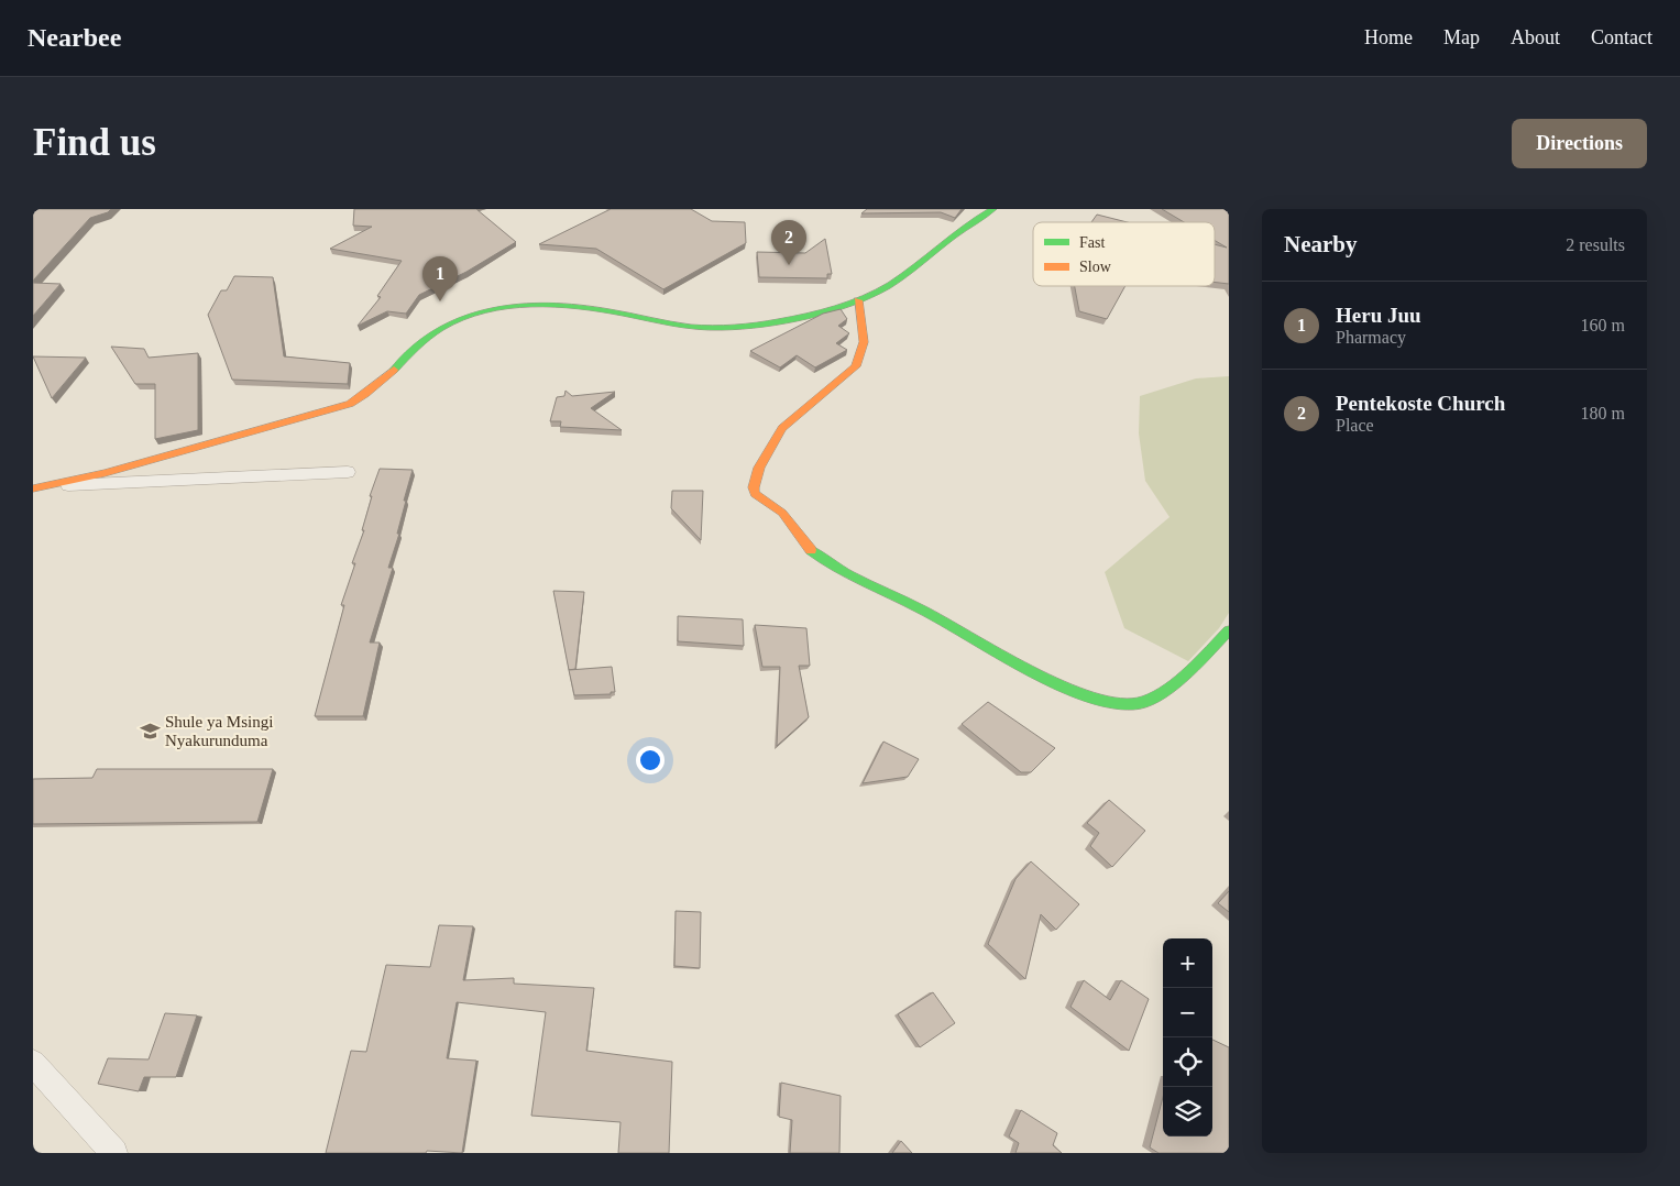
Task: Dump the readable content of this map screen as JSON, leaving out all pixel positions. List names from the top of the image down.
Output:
{
  "places": {
    "school or university": ["Shule ya Msingi Nyakurunduma"]
  },
  "legend": ["Fast", "Slow"],
  "page": {
    "header": "Nearbee",
    "nav": [
      "Home",
      "Map",
      "About",
      "Contact"
    ],
    "buttons": "Directions",
    "title": "Find us",
    "heading": ["Nearby", "2 results"],
    "pins": ["2", "1"],
    "list": [
      {
        "mark": "1",
        "name": "Heru Juu",
        "note": "Pharmacy",
        "value": "160 m"
      },
      {
        "mark": "2",
        "name": "Pentekoste Church",
        "note": "Place",
        "value": "180 m"
      }
    ],
    "map_buttons": ["+", "−"]
  }
}
